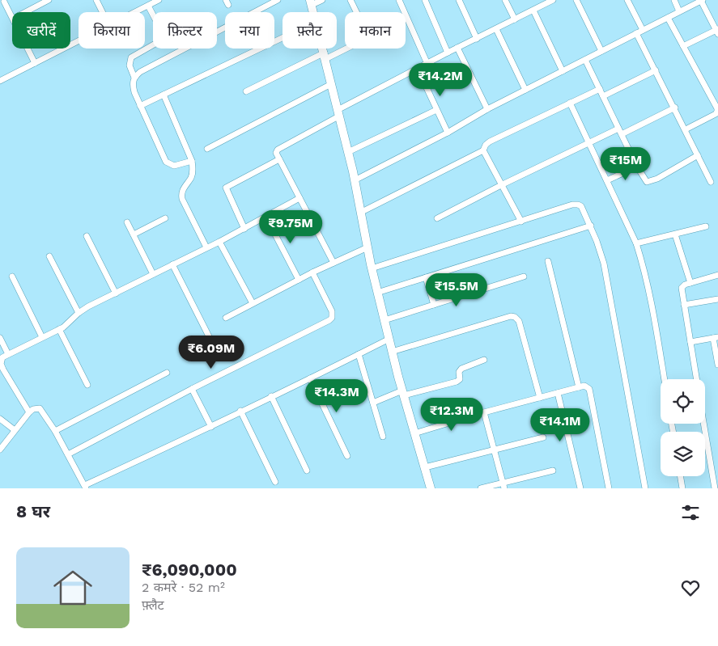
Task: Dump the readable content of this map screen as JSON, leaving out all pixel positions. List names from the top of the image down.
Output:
{
  "page": {
    "chip": [
      "खरीदें",
      "किराया",
      "फ़िल्टर",
      "नया",
      "फ़्लैट",
      "मकान"
    ],
    "price": [
      "₹14.2M",
      "₹15M",
      "₹9.75M",
      "₹15.5M",
      "₹6.09M",
      "₹14.3M",
      "₹12.3M",
      "₹14.1M"
    ],
    "heading": "8 घर",
    "list": [
      {
        "name": "₹6,090,000",
        "note": "2 कमरे · 52 m² · फ़्लैट"
      }
    ]
  }
}
